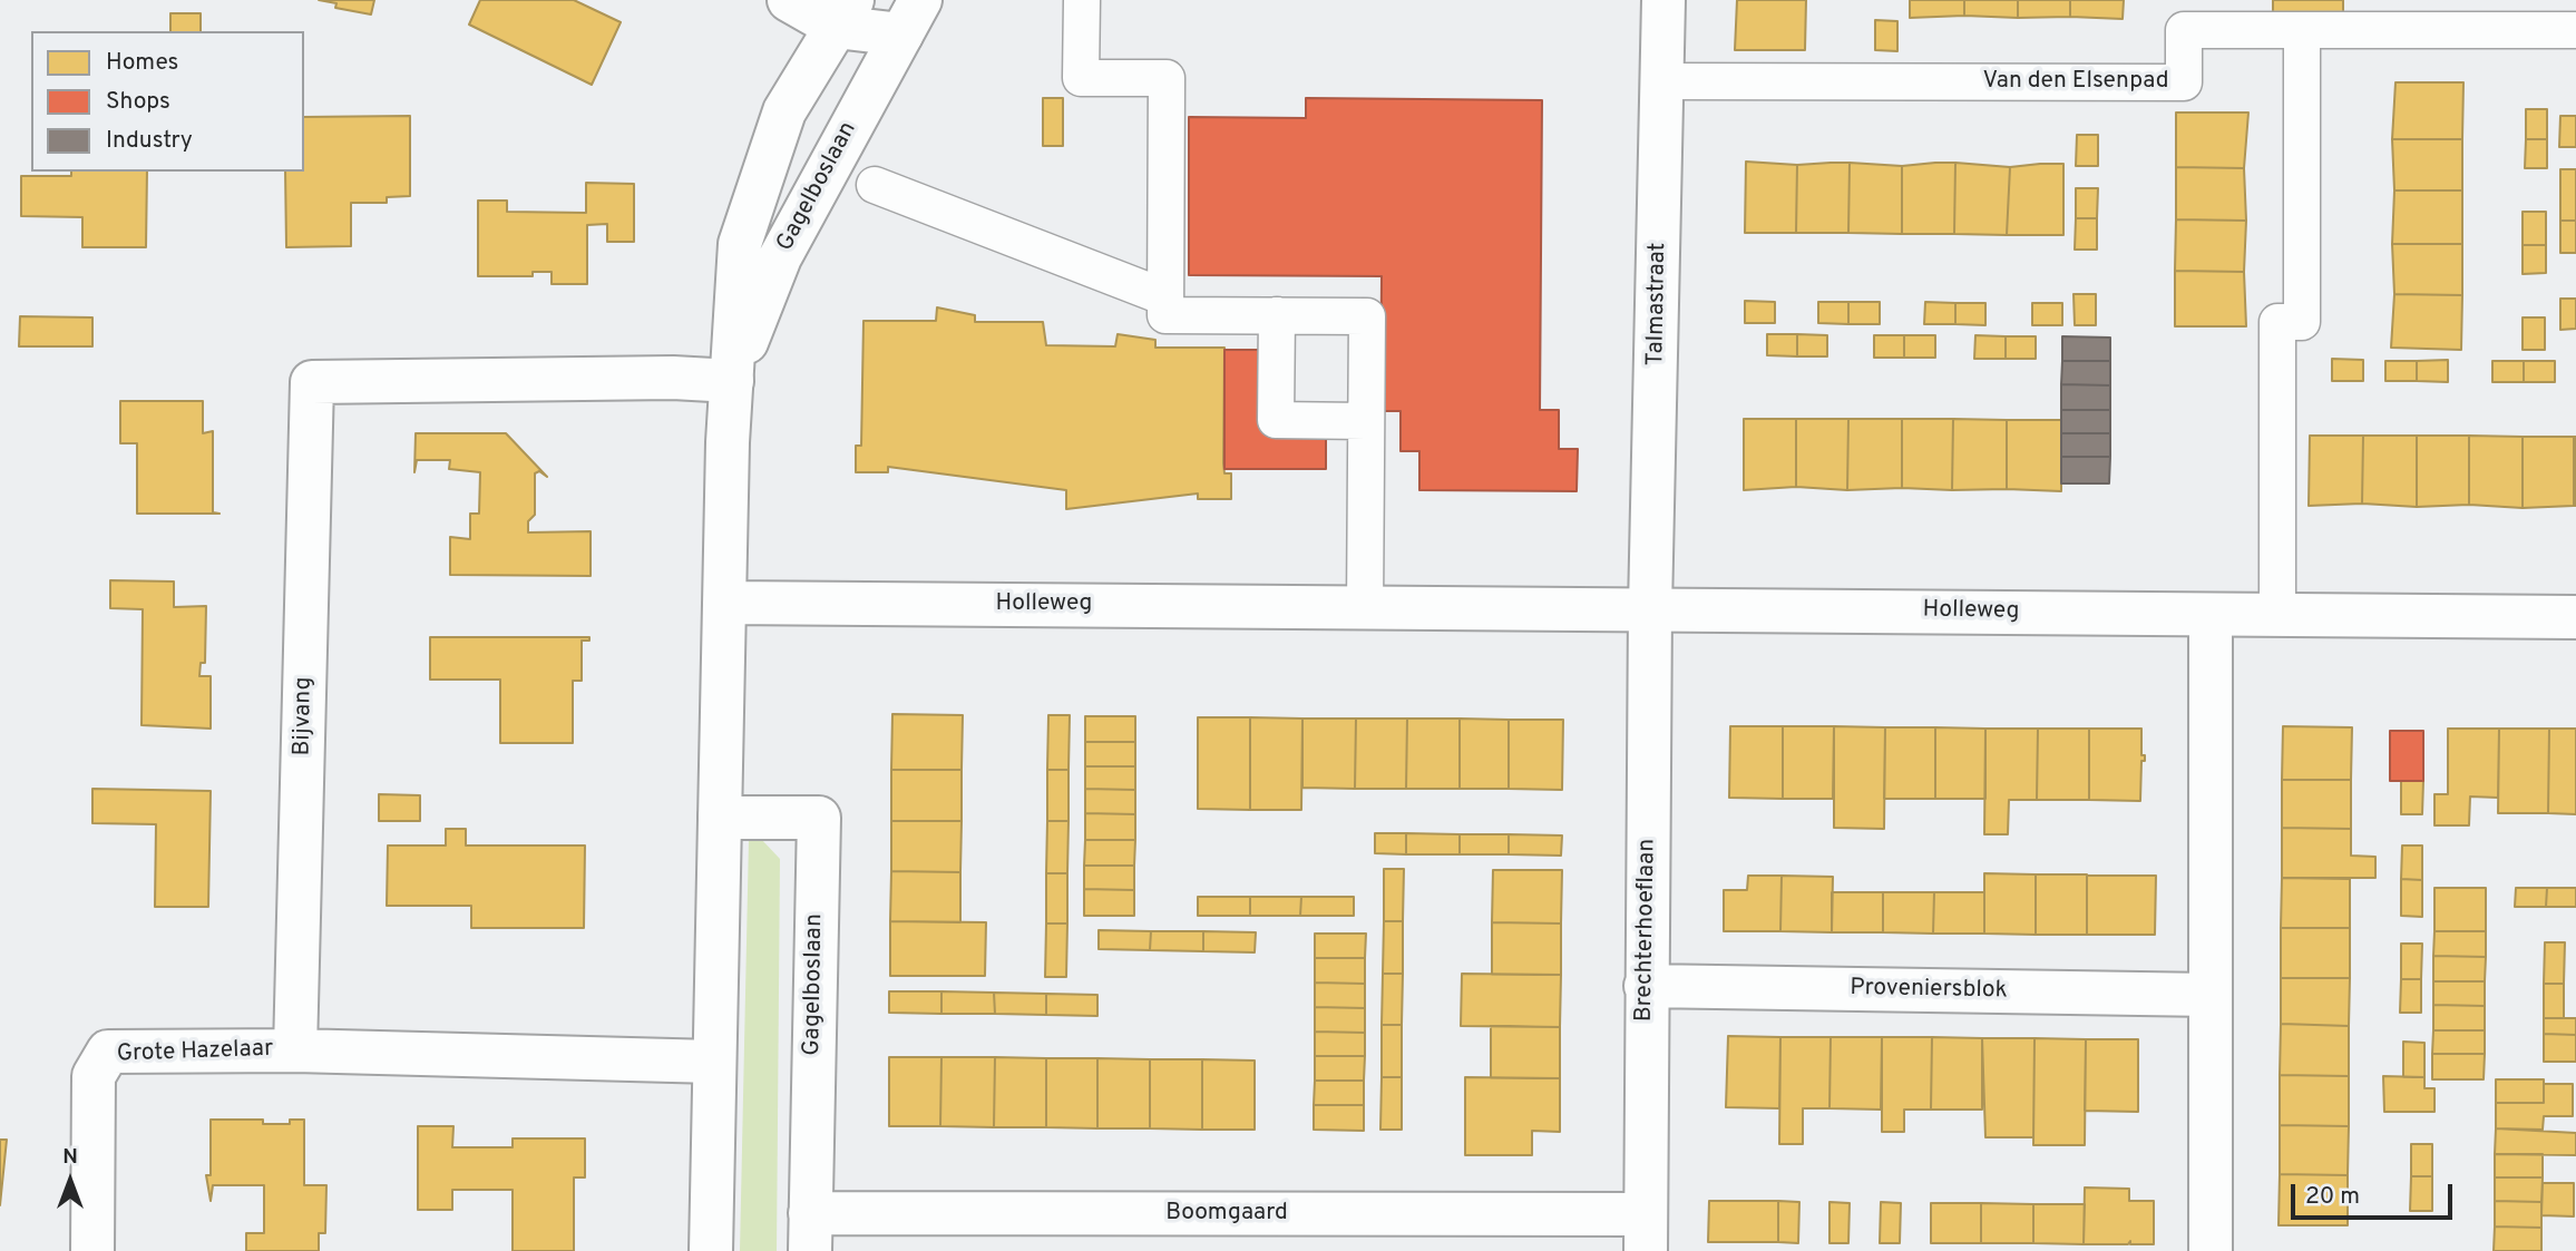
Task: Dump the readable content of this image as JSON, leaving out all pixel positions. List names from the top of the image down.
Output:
{
  "streets": {
    "street": [
      "Van den Elsenpad",
      "Gagelboslaan",
      "Talmastraat",
      "Holleweg",
      "Bijvang",
      "Brechterhoeflaan",
      "Proveniersblok",
      "Grote Hazelaar",
      "Boomgaard"
    ]
  },
  "crossings": [
    ["Van den Elsenpad", "Talmastraat"],
    ["Gagelboslaan", "Holleweg"],
    ["Gagelboslaan", "Bijvang"],
    ["Gagelboslaan", "Boomgaard"],
    ["Talmastraat", "Holleweg"],
    ["Talmastraat", "Brechterhoeflaan"],
    ["Holleweg", "Brechterhoeflaan"],
    ["Bijvang", "Grote Hazelaar"],
    ["Brechterhoeflaan", "Proveniersblok"],
    ["Brechterhoeflaan", "Boomgaard"]
  ],
  "legend": ["Homes", "Shops", "Industry"],
  "scale_bar": "20 m",
  "north": "top"
}
